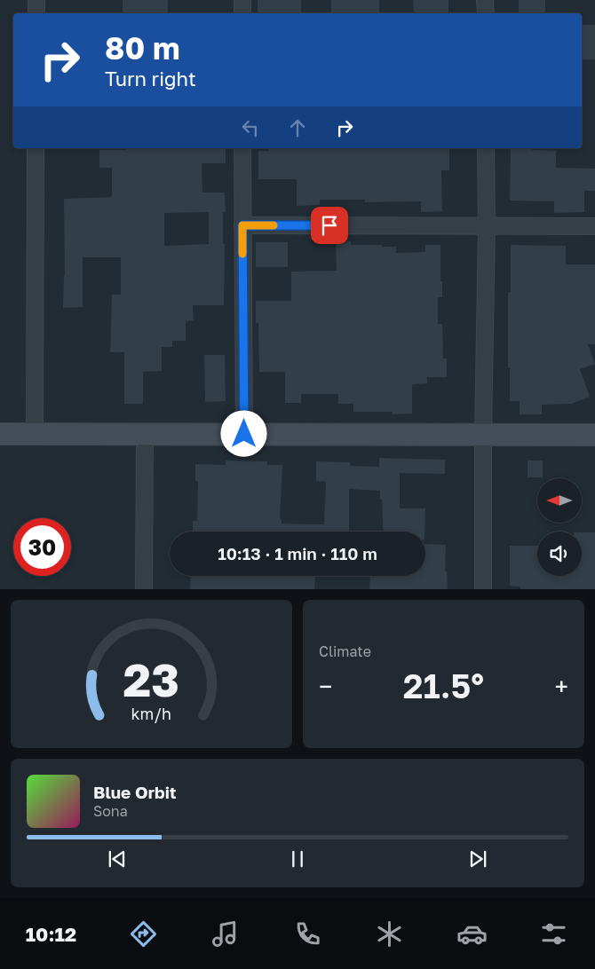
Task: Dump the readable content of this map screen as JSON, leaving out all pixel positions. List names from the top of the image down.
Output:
{
  "north": "left",
  "page": {
    "turn": ["80 m", "Turn right"],
    "limit": "30",
    "trip": "10:13 · 1 min · 110 m",
    "tile": "Climate",
    "heat": ["−", "21.5°", "+"],
    "song": ["Blue Orbit", "Sona"],
    "tabs": "10:12",
    "gauge": ["23", "km/h"]
  }
}
